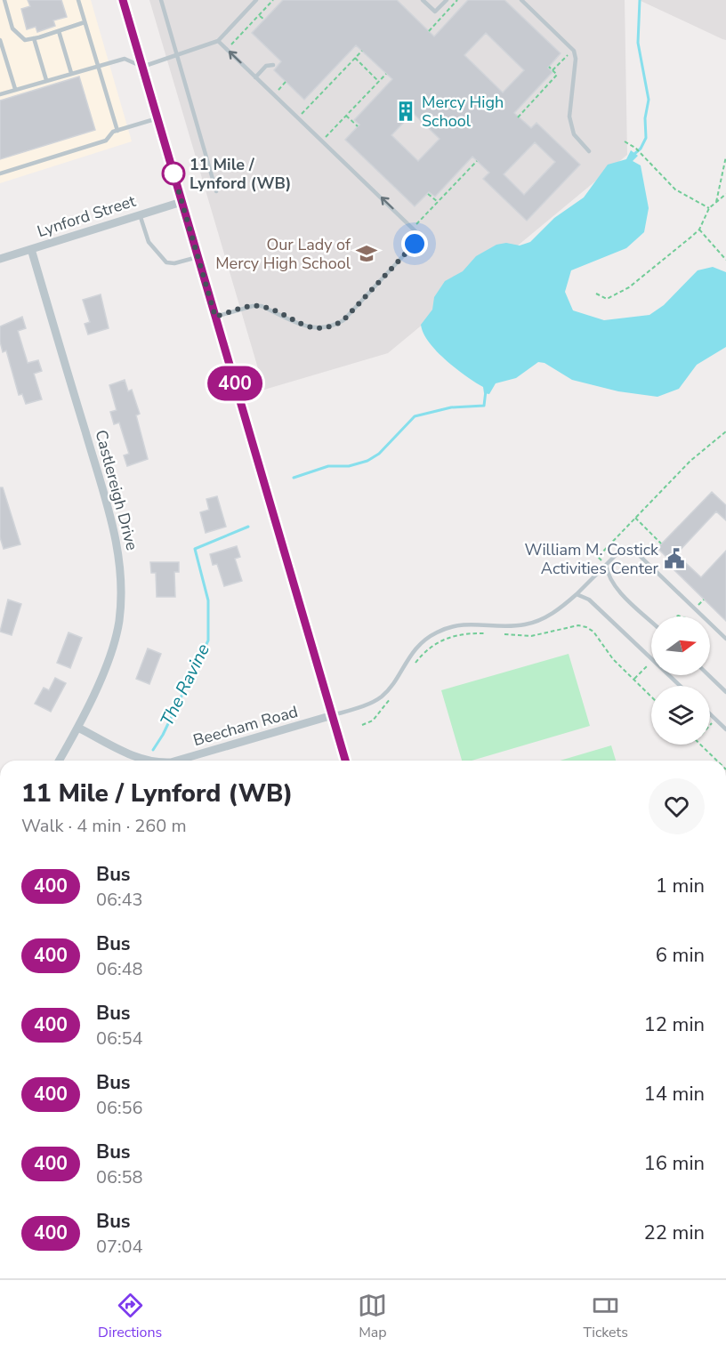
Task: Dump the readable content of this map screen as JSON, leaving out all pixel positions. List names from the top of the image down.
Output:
{
  "streets": {
    "street": ["Lynford Street", "Castlereigh Drive", "Beecham Road"]
  },
  "crossings": [
    ["Lynford Street", "Castlereigh Drive"],
    ["Castlereigh Drive", "Beecham Road"]
  ],
  "water": ["The Ravine"],
  "places": {
    "building": ["Mercy High School"],
    "other": ["11 Mile / Lynford (WB)"],
    "school or university": ["Our Lady of Mercy High School"],
    "public building": ["William M. Costick Activities Center"]
  },
  "lines": ["bus line 400"],
  "north": "right",
  "page": {
    "on_map": "400",
    "heading": ["11 Mile / Lynford (WB)", "Walk · 4 min · 260 m"],
    "list": [
      {
        "mark": "400",
        "name": "Bus",
        "note": "06:43",
        "value": "1 min"
      },
      {
        "mark": "400",
        "name": "Bus",
        "note": "06:48",
        "value": "6 min"
      },
      {
        "mark": "400",
        "name": "Bus",
        "note": "06:54",
        "value": "12 min"
      },
      {
        "mark": "400",
        "name": "Bus",
        "note": "06:56",
        "value": "14 min"
      },
      {
        "mark": "400",
        "name": "Bus",
        "note": "06:58",
        "value": "16 min"
      },
      {
        "mark": "400",
        "name": "Bus",
        "note": "07:04",
        "value": "22 min"
      }
    ],
    "tabs": ["Directions", "Map", "Tickets"]
  }
}
